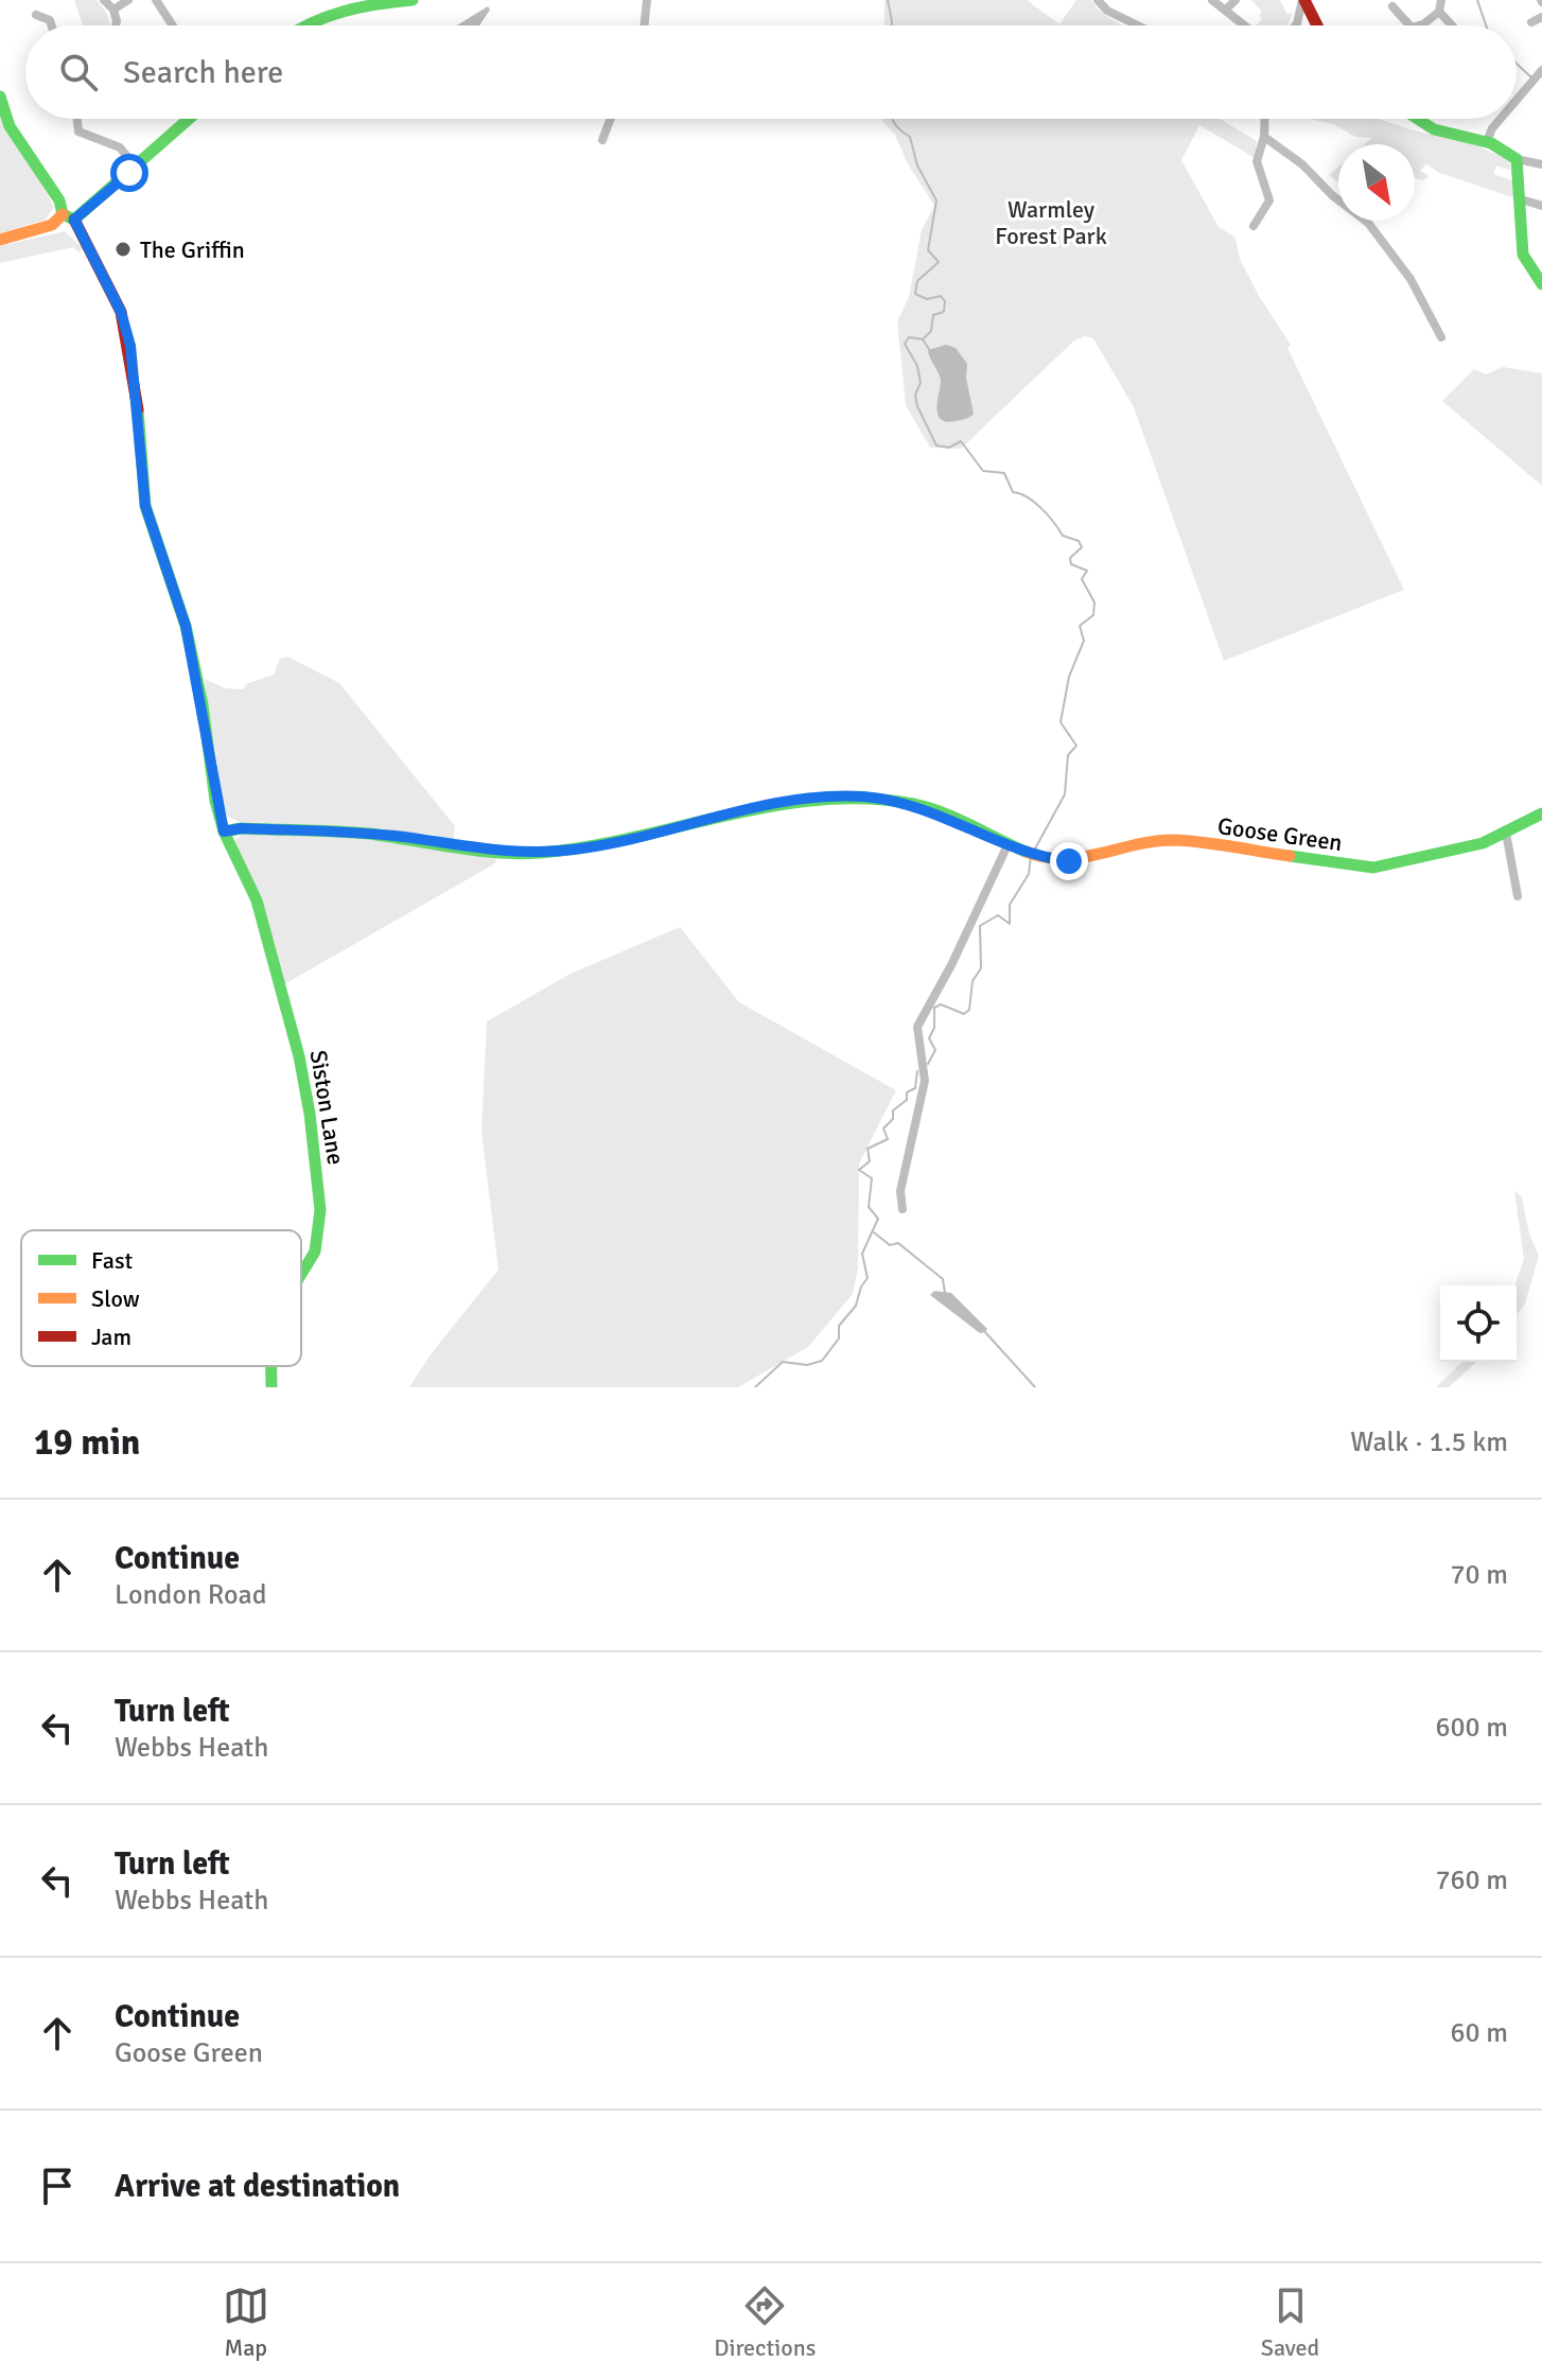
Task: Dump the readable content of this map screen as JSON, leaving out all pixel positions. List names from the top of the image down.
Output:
{
  "streets": {
    "street": ["Goose Green", "Siston Lane"]
  },
  "crossings": [
    ["Goose Green", "Siston Lane"]
  ],
  "parks": ["Warmley Forest Park"],
  "places": ["The Griffin"],
  "legend": ["Fast", "Slow", "Jam"],
  "north": "bottom right",
  "page": {
    "search": "Search here",
    "heading": ["19 min", "Walk · 1.5 km"],
    "list": [
      ["Continue", "London Road", "70 m"],
      ["Turn left", "Webbs Heath", "600 m"],
      ["Turn left", "Webbs Heath", "760 m"],
      ["Continue", "Goose Green", "60 m"],
      "Arrive at destination"
    ],
    "nav": ["Map", "Directions", "Saved"]
  }
}
